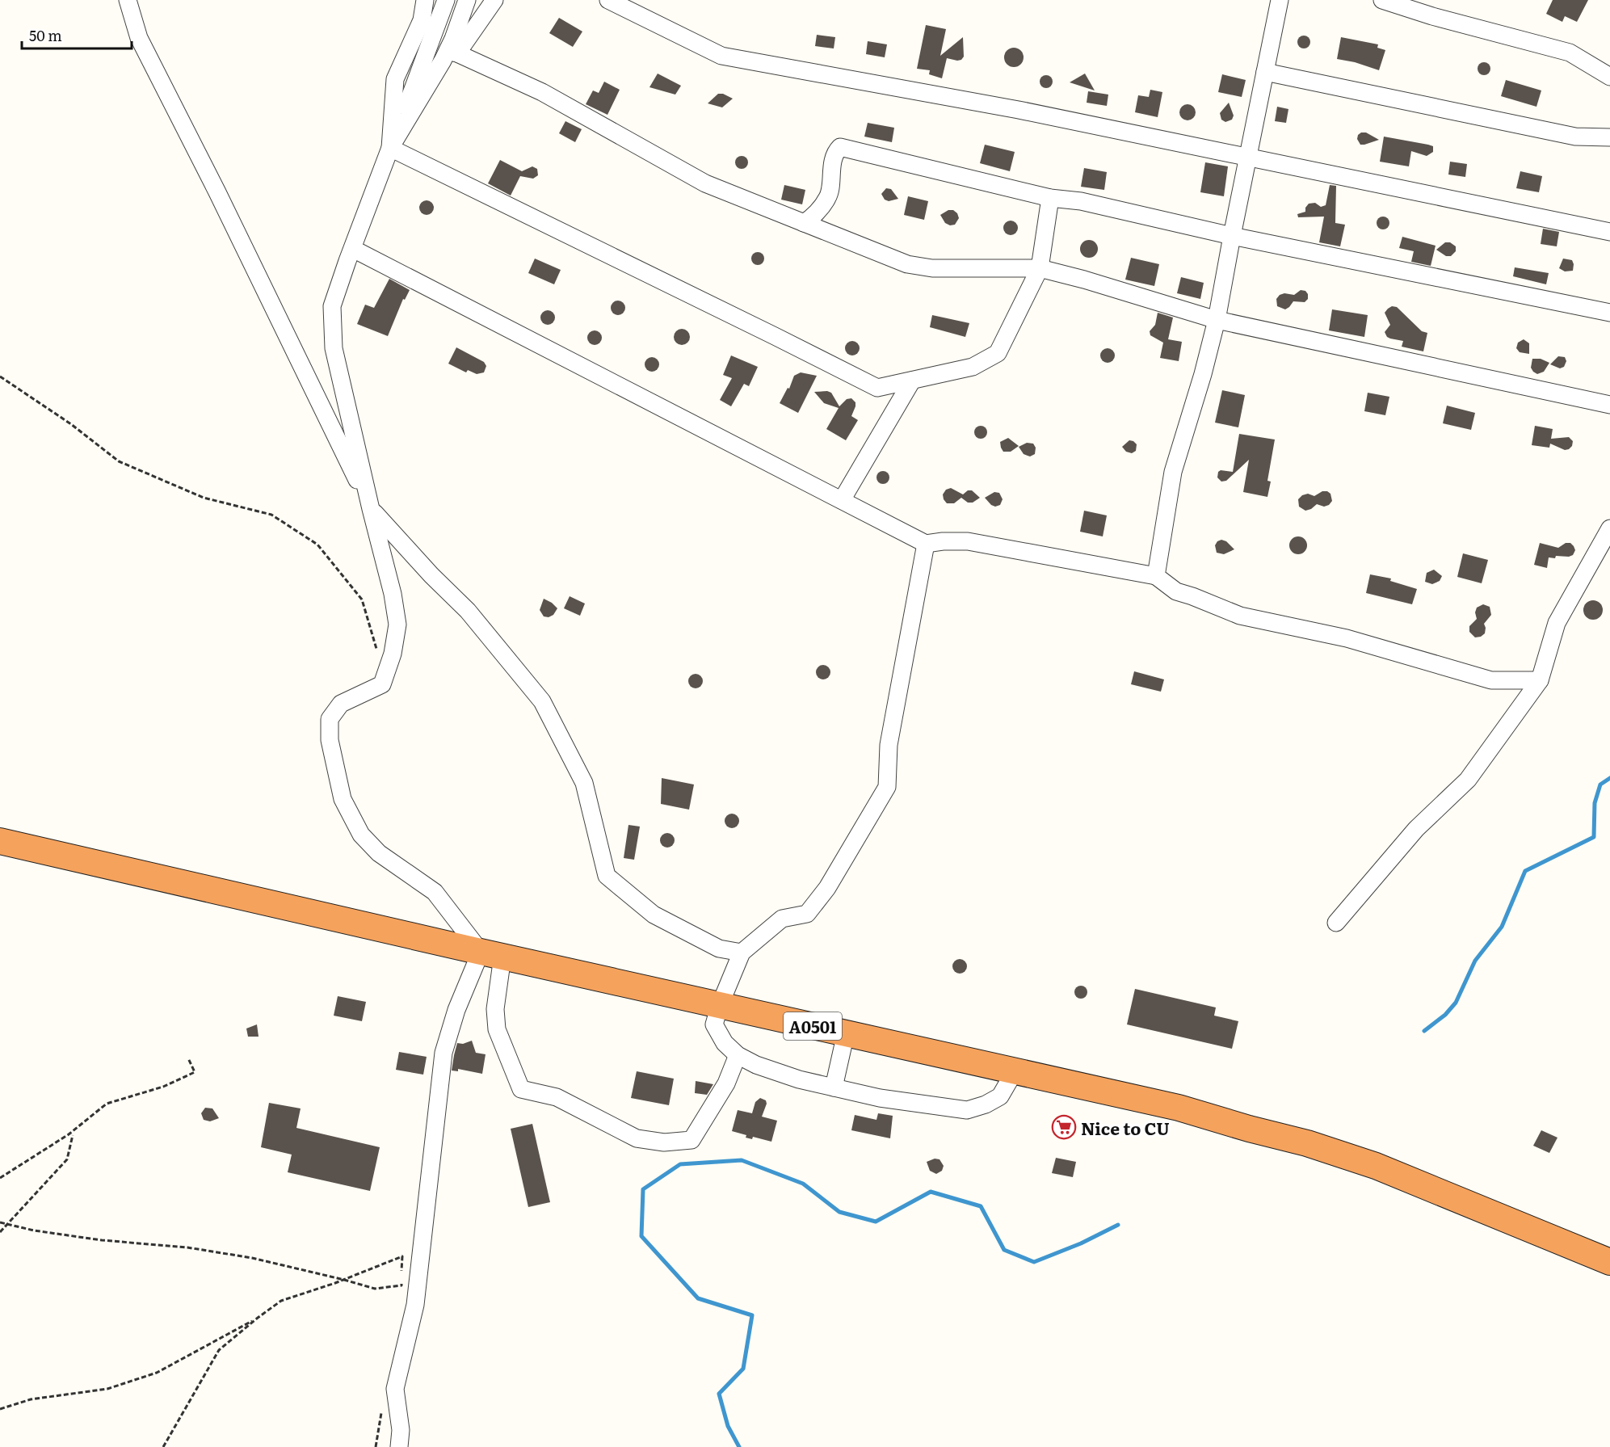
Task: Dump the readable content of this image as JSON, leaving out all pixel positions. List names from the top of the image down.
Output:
{
  "streets": {
    "highway": ["A0501"]
  },
  "places": {
    "supermarket": ["Nice to CU"]
  },
  "scale_bar": "50 m"
}
